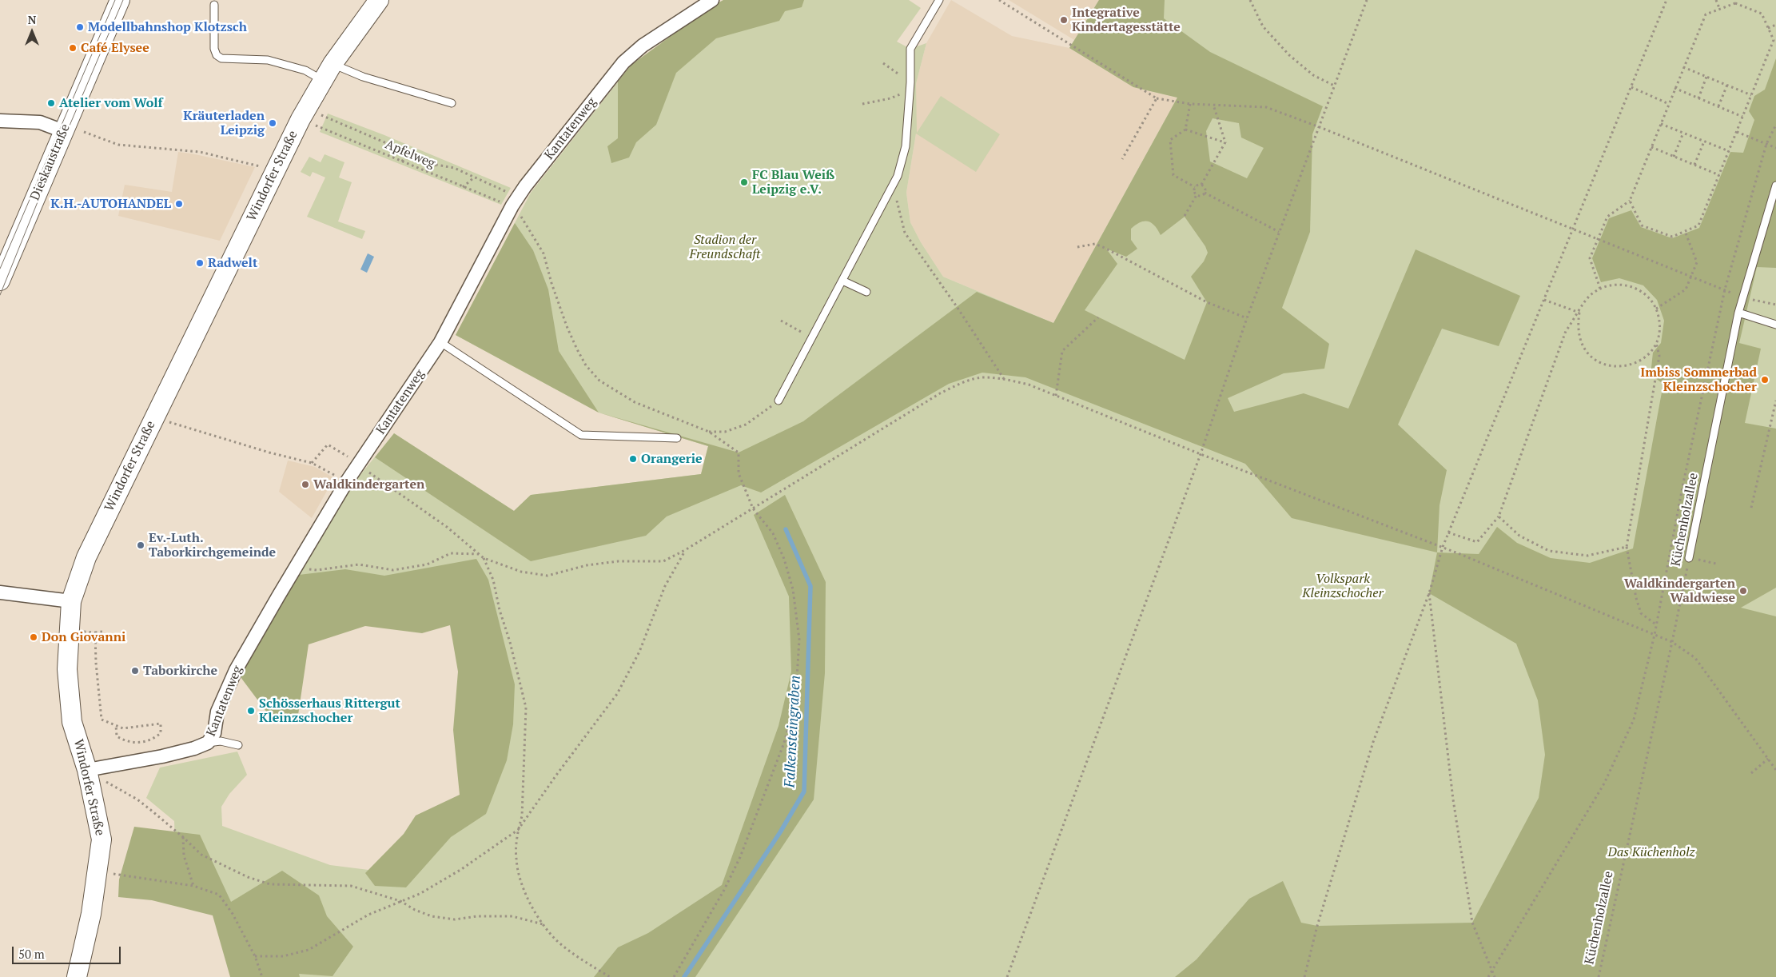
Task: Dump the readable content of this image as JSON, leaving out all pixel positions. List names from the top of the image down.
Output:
{
  "streets": {
    "street": ["Kantatenweg", "Dieskaustraße", "Windorfer Straße"],
    "lane": ["Küchenholzallee"],
    "path": ["Apfelweg"]
  },
  "crossings": [
    ["Kantatenweg", "Apfelweg"],
    ["Kantatenweg", "Windorfer Straße"],
    ["Apfelweg", "Windorfer Straße"]
  ],
  "water": ["Falkensteingraben"],
  "parks": ["Stadion der Freundschaft", "Volkspark Kleinzschocher", "Das Küchenholz"],
  "places": [
    "Integrative Kindertagesstätte",
    "Modellbahnshop Klotzsch",
    "Café Elysee",
    "Atelier vom Wolf",
    "Kräuterladen Leipzig",
    "FC Blau Weiß Leipzig e.V.",
    "K.H.-AUTOHANDEL",
    "Radwelt",
    "Imbiss Sommerbad Kleinzschocher",
    "Orangerie",
    "Waldkindergarten",
    "Ev.-Luth. Taborkirchgemeinde",
    "Waldkindergarten Waldwiese",
    "Don Giovanni",
    "Taborkirche",
    "Schösserhaus Rittergut Kleinzschocher"
  ],
  "scale_bar": "50 m",
  "north": "top"
}
